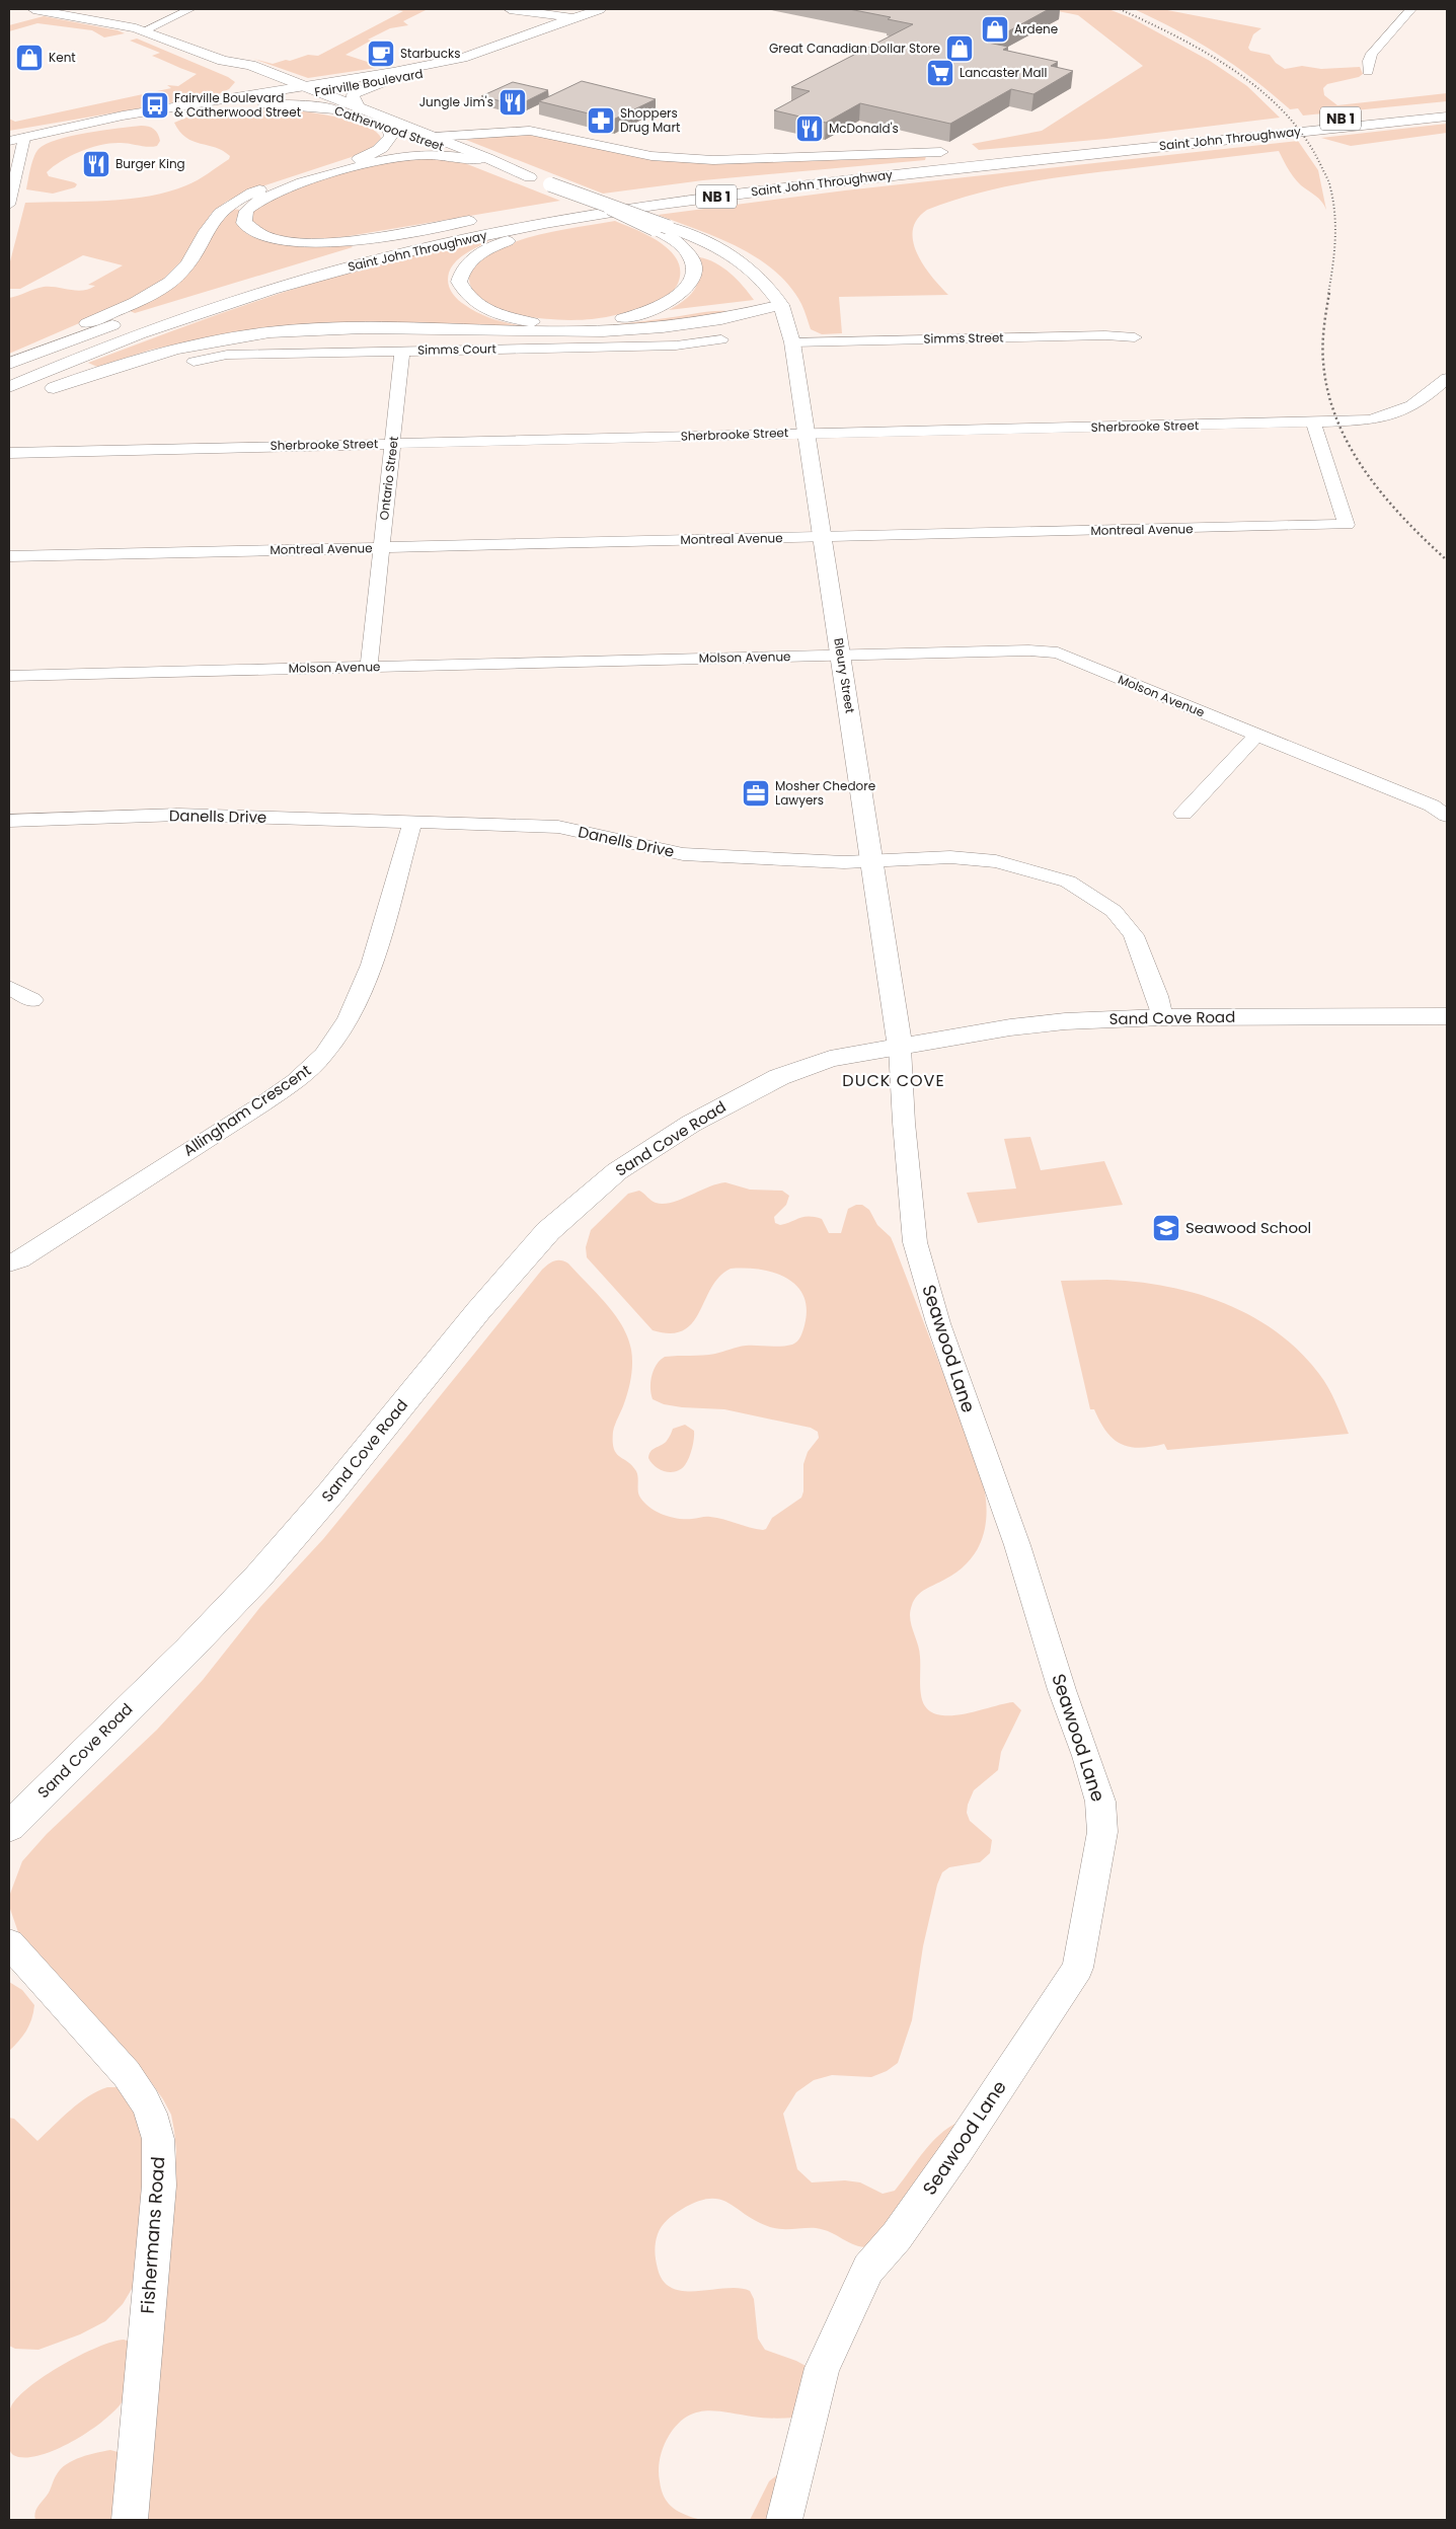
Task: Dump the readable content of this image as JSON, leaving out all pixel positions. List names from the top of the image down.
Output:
{
  "streets": {
    "main road": [
      "Fairville Boulevard",
      "NB 1",
      "Catherwood Street",
      "Saint John Throughway",
      "Bleury Street",
      "Sand Cove Road"
    ],
    "street": [
      "Simms Street",
      "Simms Court",
      "Sherbrooke Street",
      "Ontario Street",
      "Montreal Avenue",
      "Molson Avenue",
      "Danells Drive",
      "Allingham Crescent",
      "Seawood Lane",
      "Fishermans Road"
    ]
  },
  "crossings": [
    ["Fairville Boulevard", "Catherwood Street"],
    ["Simms Street", "Bleury Street"],
    ["Simms Court", "Ontario Street"],
    ["Sherbrooke Street", "Ontario Street"],
    ["Sherbrooke Street", "Montreal Avenue"],
    ["Sherbrooke Street", "Bleury Street"],
    ["Ontario Street", "Montreal Avenue"],
    ["Ontario Street", "Molson Avenue"],
    ["Montreal Avenue", "Bleury Street"],
    ["Molson Avenue", "Bleury Street"],
    ["Bleury Street", "Danells Drive"],
    ["Bleury Street", "Sand Cove Road"],
    ["Bleury Street", "Seawood Lane"],
    ["Danells Drive", "Sand Cove Road"],
    ["Danells Drive", "Allingham Crescent"],
    ["Sand Cove Road", "Seawood Lane"]
  ],
  "districts": ["DUCK COVE"],
  "places": {
    "shop": ["Ardene", "Great Canadian Dollar Store", "Kent"],
    "cafe": ["Starbucks"],
    "supermarket": ["Lancaster Mall"],
    "restaurant": ["Jungle Jim's", "McDonald's", "Burger King"],
    "bus stop": ["Fairville Boulevard & Catherwood Street"],
    "pharmacy": ["Shoppers Drug Mart"],
    "office": ["Mosher Chedore Lawyers"],
    "school or university": ["Seawood School"]
  }
}
